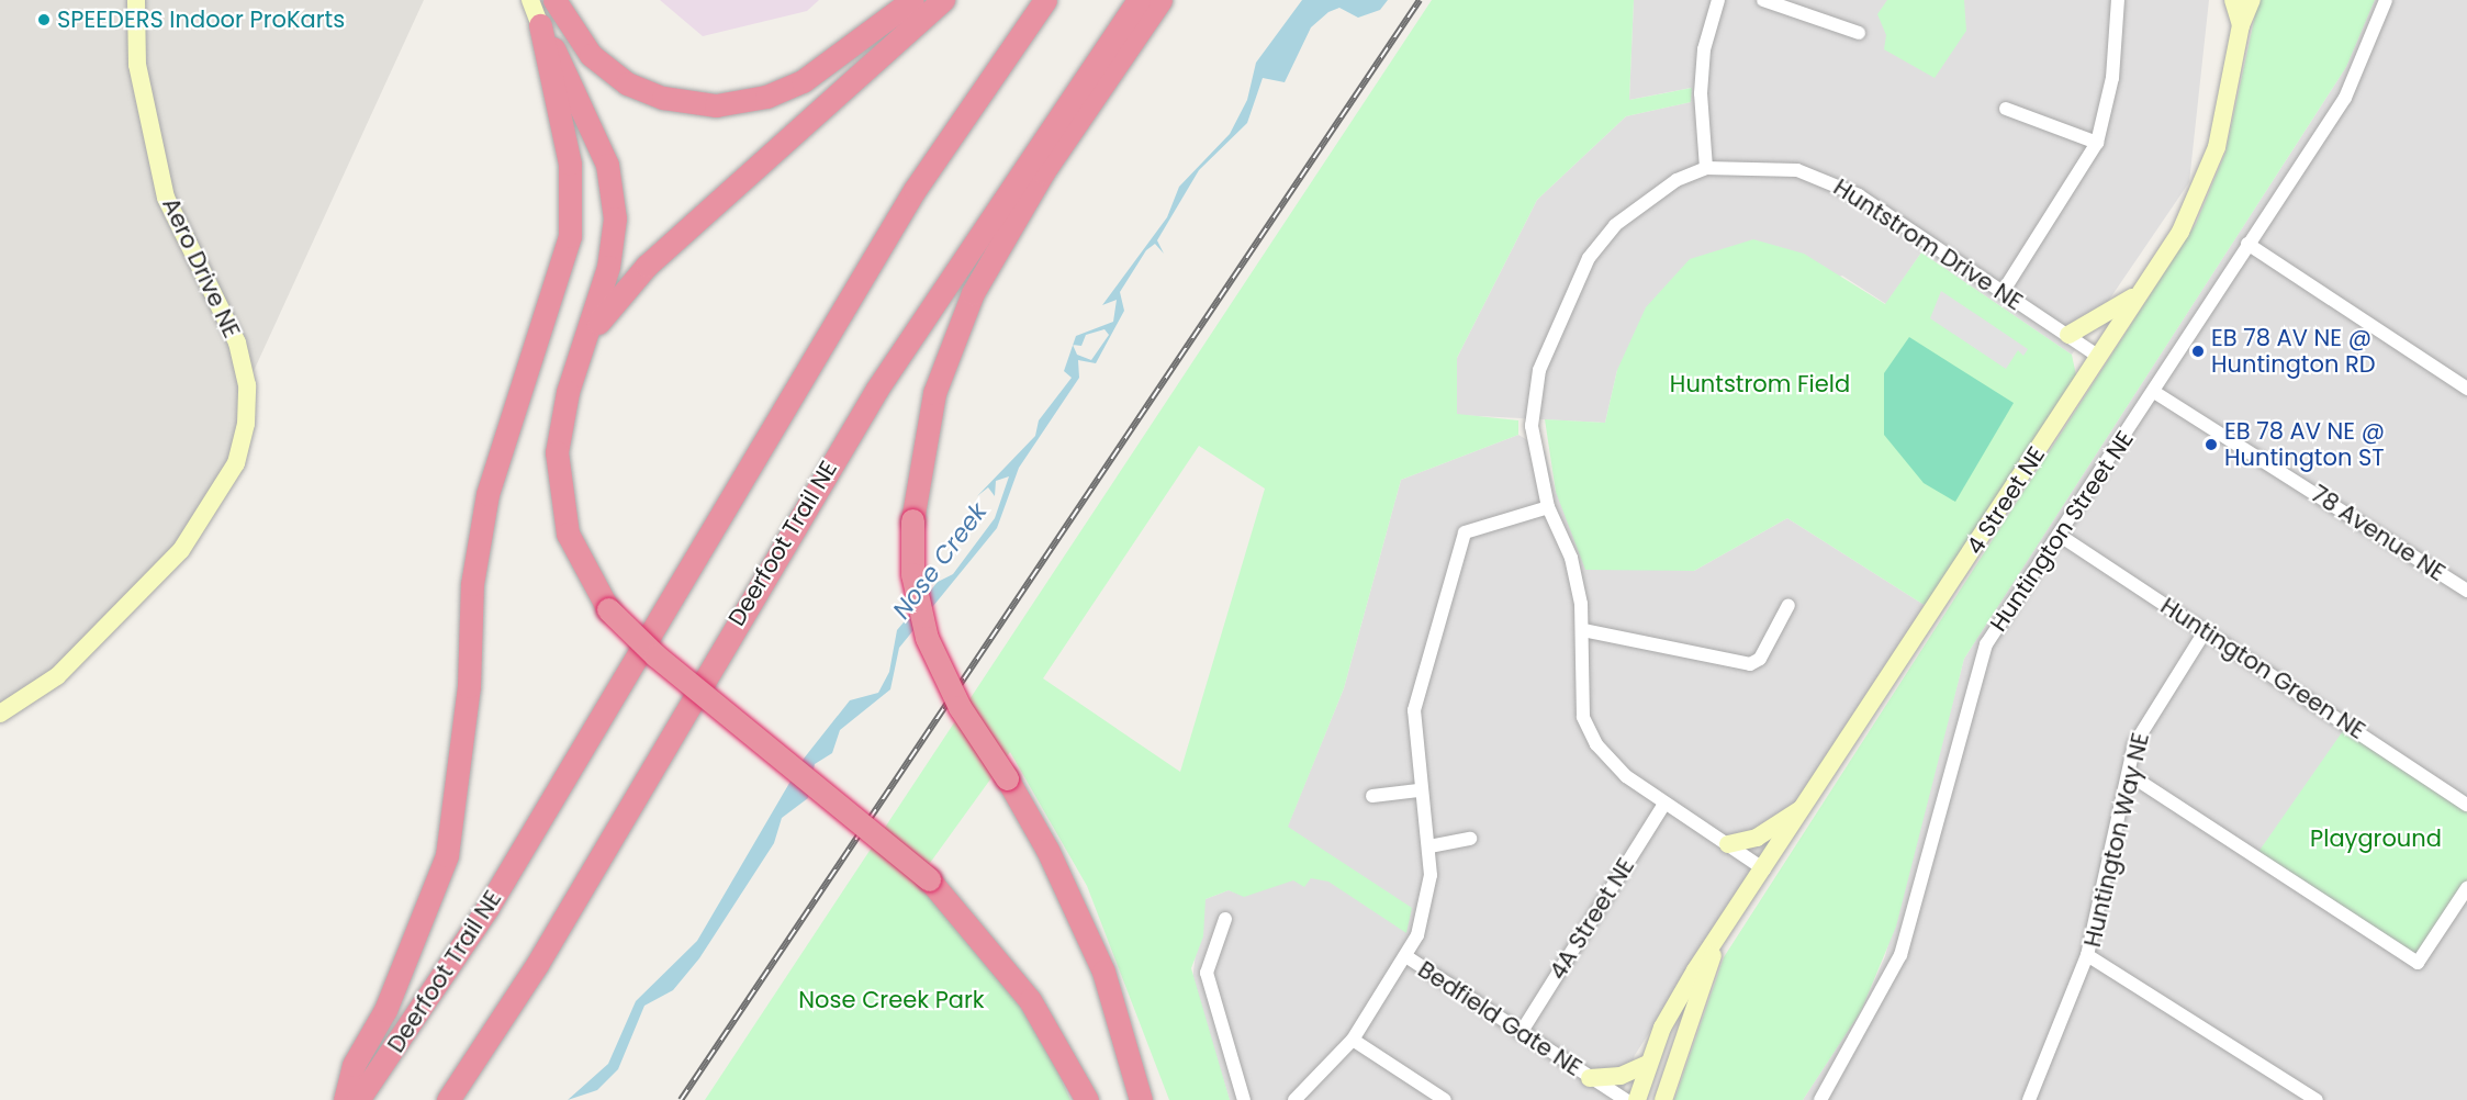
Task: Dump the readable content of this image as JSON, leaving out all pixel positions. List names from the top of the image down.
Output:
{
  "streets": {
    "highway": ["Deerfoot Trail NE"],
    "main road": ["Aero Drive NE", "4 Street NE"],
    "street": [
      "Huntstrom Drive NE",
      "Huntington Street NE",
      "78 Avenue NE",
      "Huntington Green NE",
      "Huntington Way NE",
      "4A Street NE",
      "Bedfield Gate NE"
    ]
  },
  "crossings": [
    ["Huntstrom Drive NE", "4 Street NE"],
    ["Huntstrom Drive NE", "4A Street NE"],
    ["Huntington Street NE", "78 Avenue NE"],
    ["Huntington Street NE", "Huntington Green NE"],
    ["Huntington Green NE", "Huntington Way NE"],
    ["4A Street NE", "Bedfield Gate NE"]
  ],
  "water": ["Nose Creek"],
  "parks": ["Huntstrom Field", "Playground", "Nose Creek Park"],
  "places": ["SPEEDERS Indoor ProKarts", "EB 78 AV NE @ Huntington RD", "EB 78 AV NE @ Huntington ST"]
}
